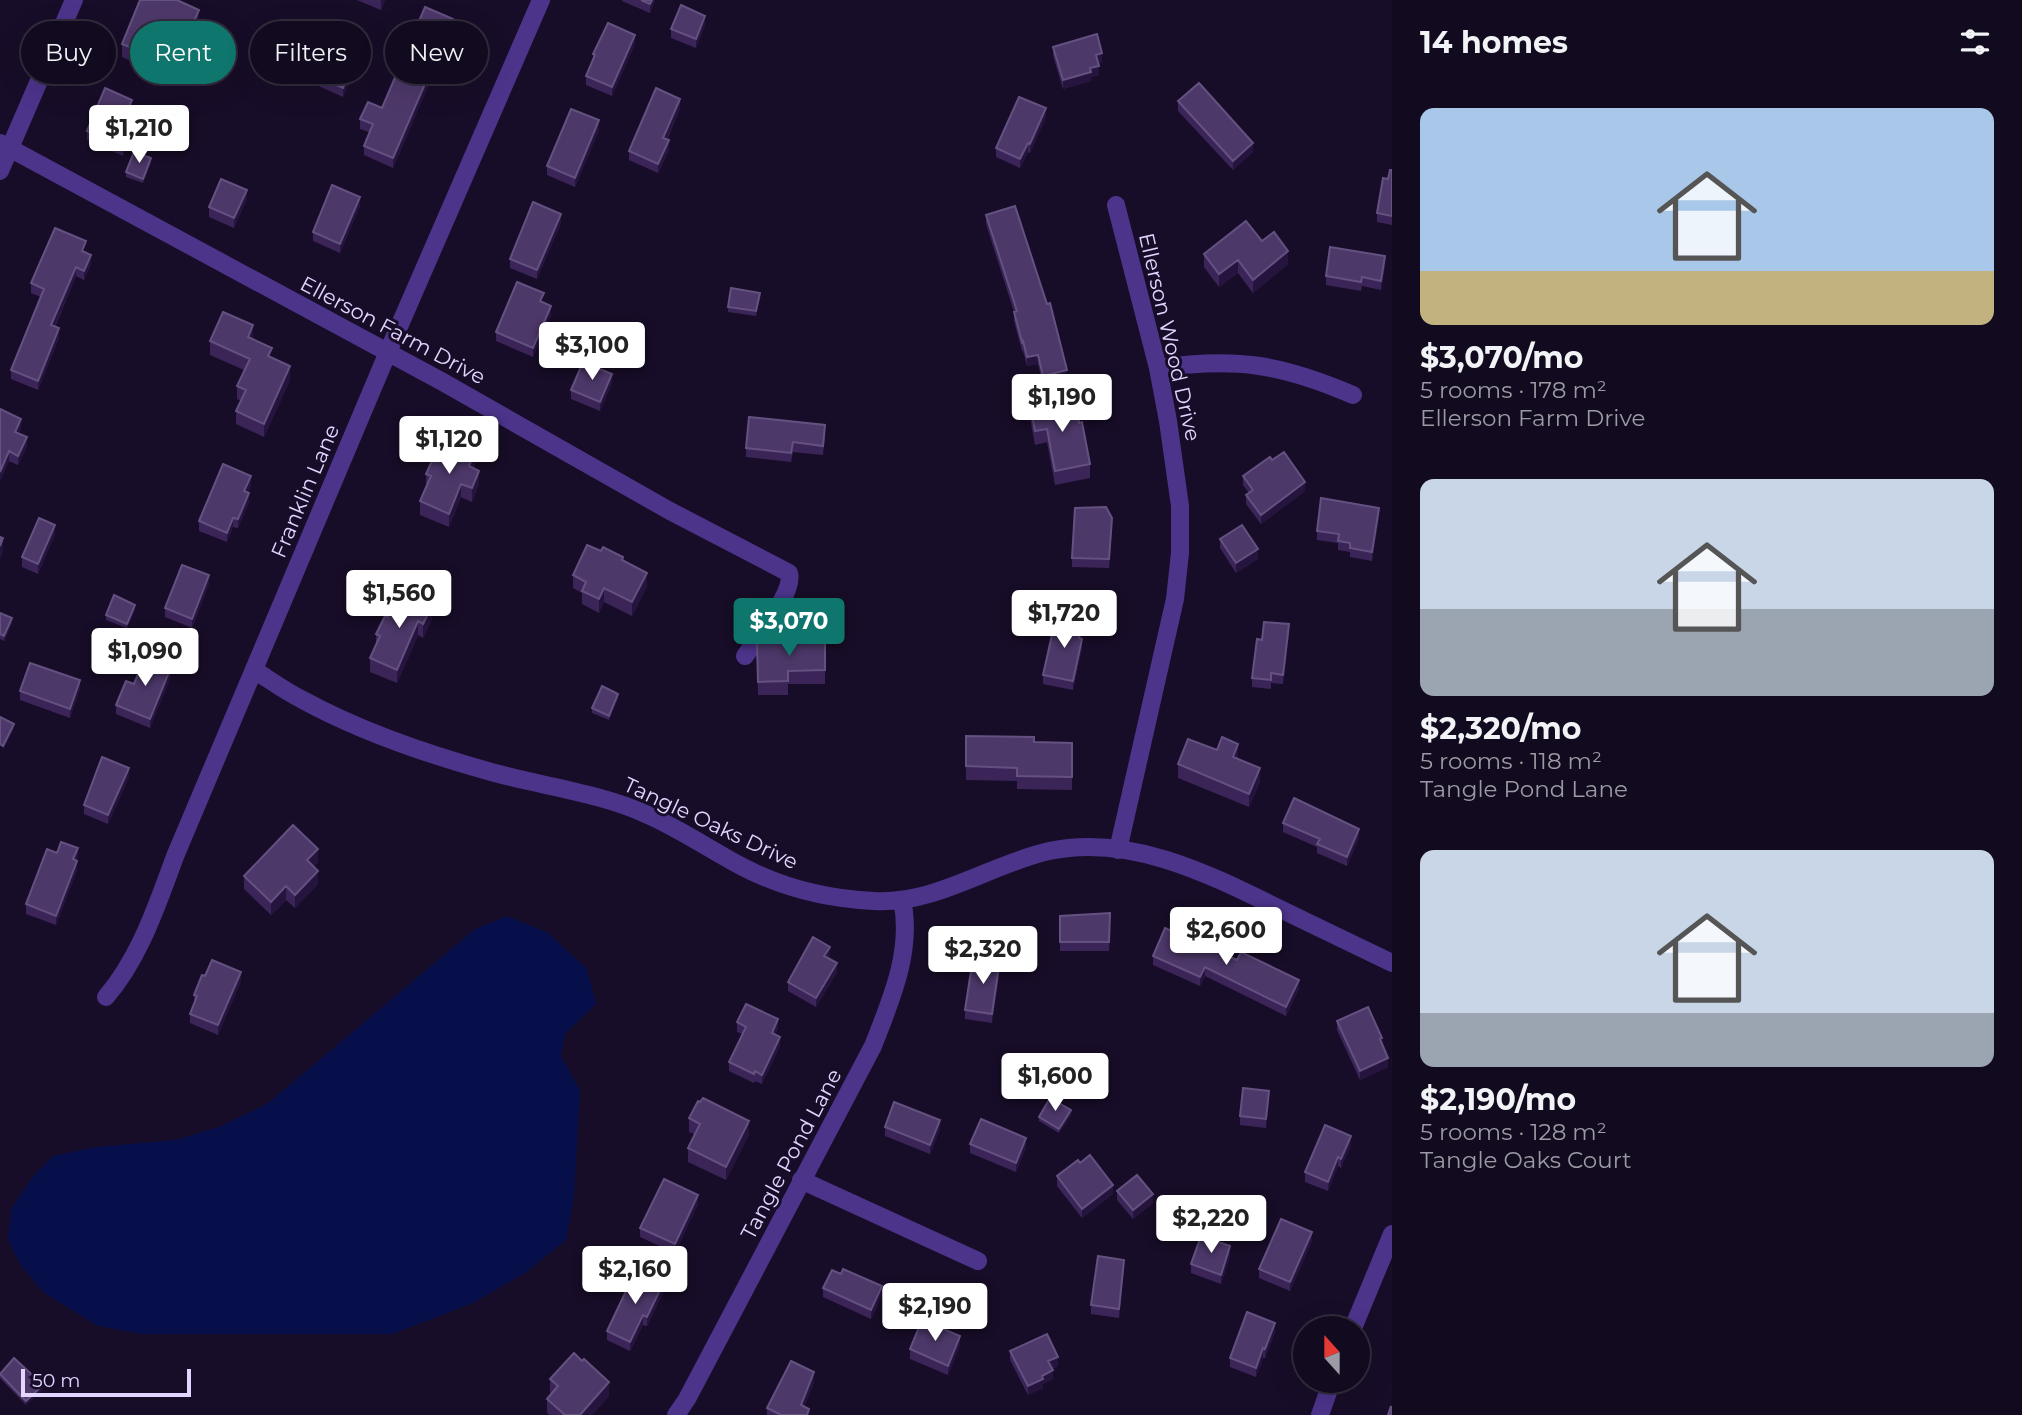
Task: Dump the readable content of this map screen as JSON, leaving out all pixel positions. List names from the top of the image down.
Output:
{
  "streets": {
    "street": [
      "Ellerson Farm Drive",
      "Ellerson Wood Drive",
      "Franklin Lane",
      "Tangle Oaks Drive",
      "Tangle Pond Lane"
    ]
  },
  "crossings": [
    ["Ellerson Farm Drive", "Franklin Lane"],
    ["Ellerson Wood Drive", "Tangle Oaks Drive"],
    ["Franklin Lane", "Tangle Oaks Drive"],
    ["Tangle Oaks Drive", "Tangle Pond Lane"]
  ],
  "scale_bar": "50 m",
  "north": "top",
  "page": {
    "heading": "14 homes",
    "chip": [
      "Buy",
      "Rent",
      "Filters",
      "New"
    ],
    "list": [
      {
        "name": "$3,070/mo",
        "note": "5 rooms · 178 m² · Ellerson Farm Drive"
      },
      {
        "name": "$2,320/mo",
        "note": "5 rooms · 118 m² · Tangle Pond Lane"
      },
      {
        "name": "$2,190/mo",
        "note": "5 rooms · 128 m² · Tangle Oaks Court"
      }
    ],
    "price": [
      "$1,210",
      "$3,100",
      "$1,190",
      "$1,120",
      "$1,560",
      "$1,720",
      "$3,070",
      "$1,090",
      "$2,600",
      "$2,320",
      "$1,600",
      "$2,220",
      "$2,160",
      "$2,190"
    ],
    "scale": "50 m"
  }
}
